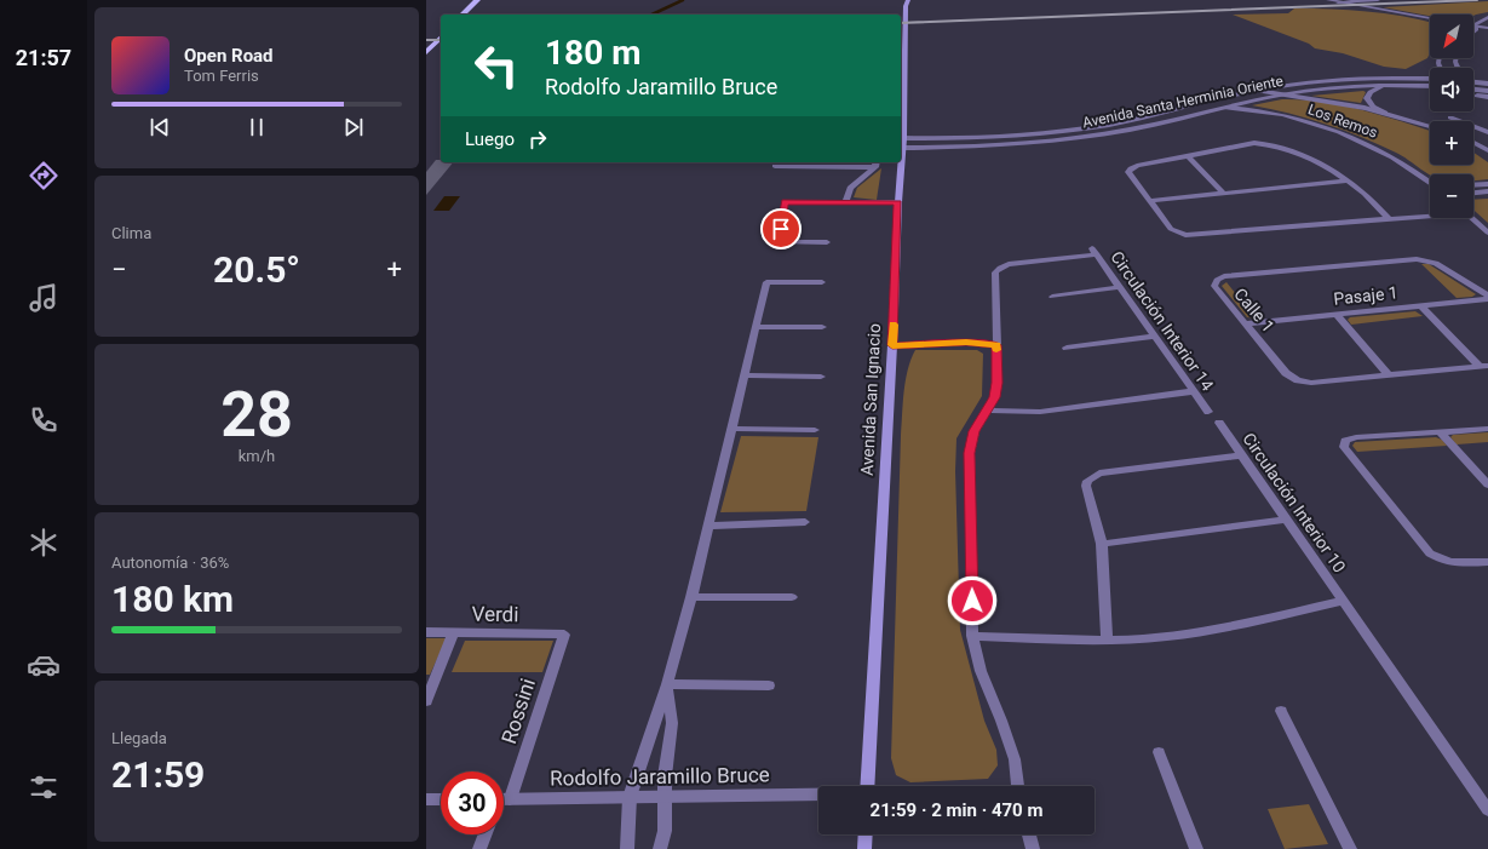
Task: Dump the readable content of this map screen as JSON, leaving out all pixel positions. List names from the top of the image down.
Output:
{
  "streets": {
    "main road": ["Avenida San Ignacio"],
    "street": [
      "Avenida Santa Herminia Oriente",
      "Los Remos",
      "Pasaje 1",
      "Calle 1",
      "Circulación Interior 14",
      "Circulación Interior 10",
      "Verdi",
      "Rossini",
      "Rodolfo Jaramillo Bruce"
    ]
  },
  "crossings": [
    ["Avenida Santa Herminia Oriente", "Los Remos"],
    ["Avenida Santa Herminia Oriente", "Avenida San Ignacio"],
    ["Pasaje 1", "Calle 1"],
    ["Circulación Interior 14", "Rodolfo Jaramillo Bruce"],
    ["Verdi", "Rossini"]
  ],
  "north": "bottom left",
  "page": {
    "tabs": "21:57",
    "map_buttons": ["+", "−"],
    "turn": ["180 m", "Rodolfo Jaramillo Bruce"],
    "song": ["Open Road", "Tom Ferris"],
    "then": "Luego",
    "tile": [
      "Clima",
      ["28", "km/h"],
      ["Autonomía · 36%", "180 km"],
      ["Llegada", "21:59"]
    ],
    "heat": ["−", "20.5°", "+"],
    "limit": "30",
    "trip": "21:59 · 2 min · 470 m"
  }
}
